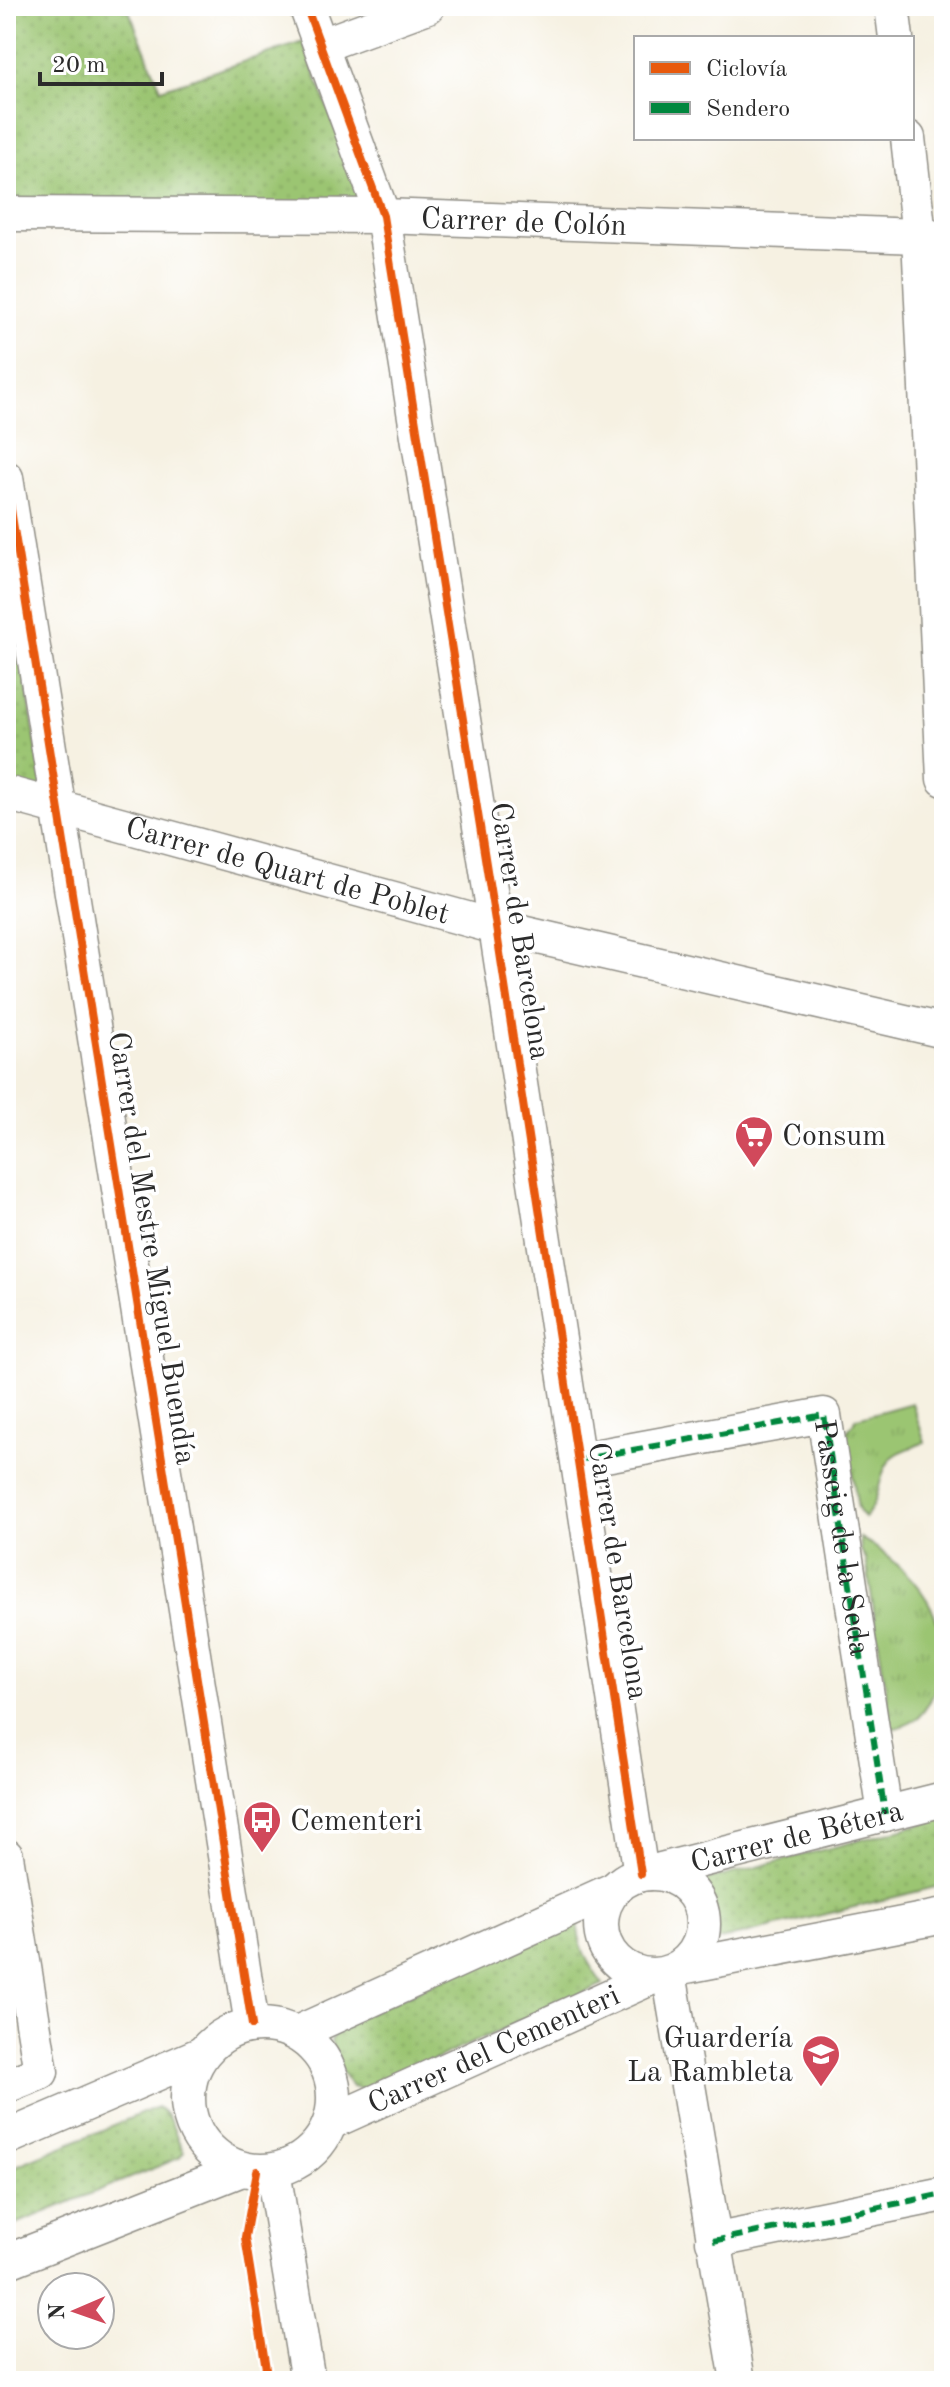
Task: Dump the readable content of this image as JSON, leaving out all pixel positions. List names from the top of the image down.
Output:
{
  "streets": {
    "street": [
      "Carrer de Colón",
      "Carrer de Quart de Poblet",
      "Carrer de Barcelona",
      "Carrer del Mestre Miguel Buendía",
      "Passeig de la Seda",
      "Carrer de Bétera",
      "Carrer del Cementeri"
    ]
  },
  "crossings": [
    ["Carrer de Colón", "Carrer de Barcelona"],
    ["Carrer de Quart de Poblet", "Carrer de Barcelona"],
    ["Carrer de Quart de Poblet", "Carrer del Mestre Miguel Buendía"],
    ["Carrer de Barcelona", "Passeig de la Seda"],
    ["Carrer de Barcelona", "Carrer de Bétera"],
    ["Carrer de Barcelona", "Carrer del Cementeri"],
    ["Carrer del Mestre Miguel Buendía", "Carrer del Cementeri"],
    ["Passeig de la Seda", "Carrer de Bétera"],
    ["Carrer de Bétera", "Carrer del Cementeri"]
  ],
  "places": {
    "supermarket": ["Consum"],
    "bus stop": ["Cementeri"],
    "school or university": ["Guardería La Rambleta"]
  },
  "legend": ["Ciclovía", "Sendero"],
  "scale_bar": "20 m",
  "north": "left"
}
